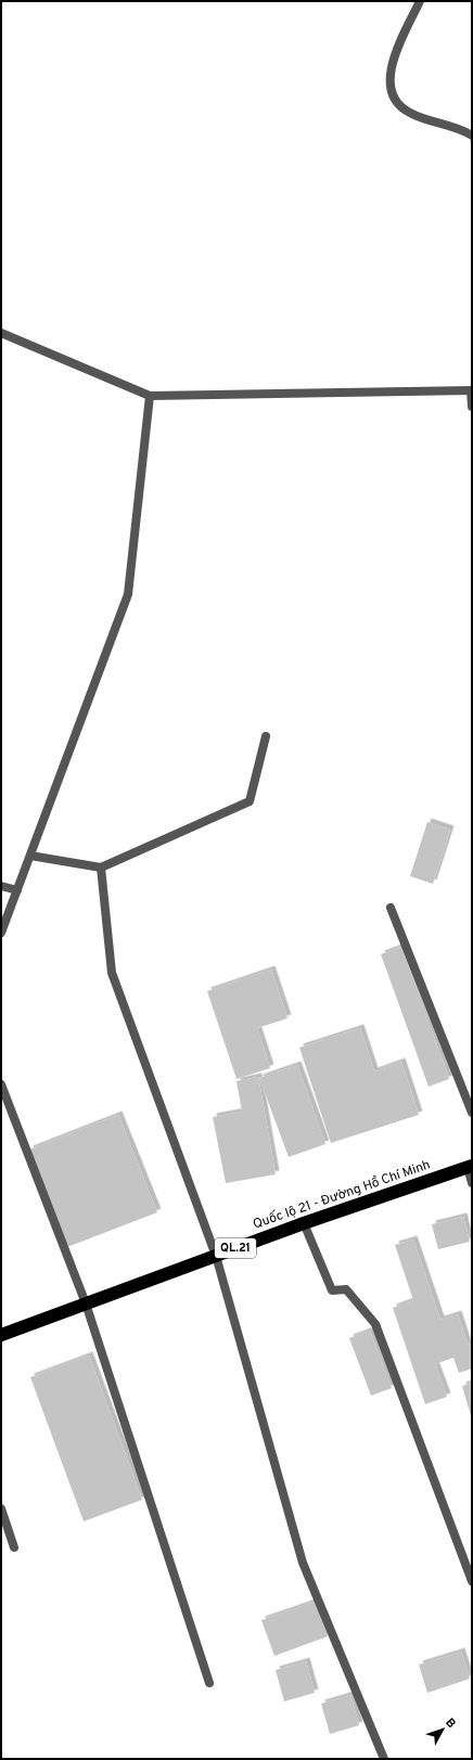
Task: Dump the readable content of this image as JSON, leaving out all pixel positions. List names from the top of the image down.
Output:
{
  "streets": {
    "highway": ["Quốc lộ 21 - Đường Hồ Chí Minh", "QL.21"]
  },
  "north": "top right"
}
